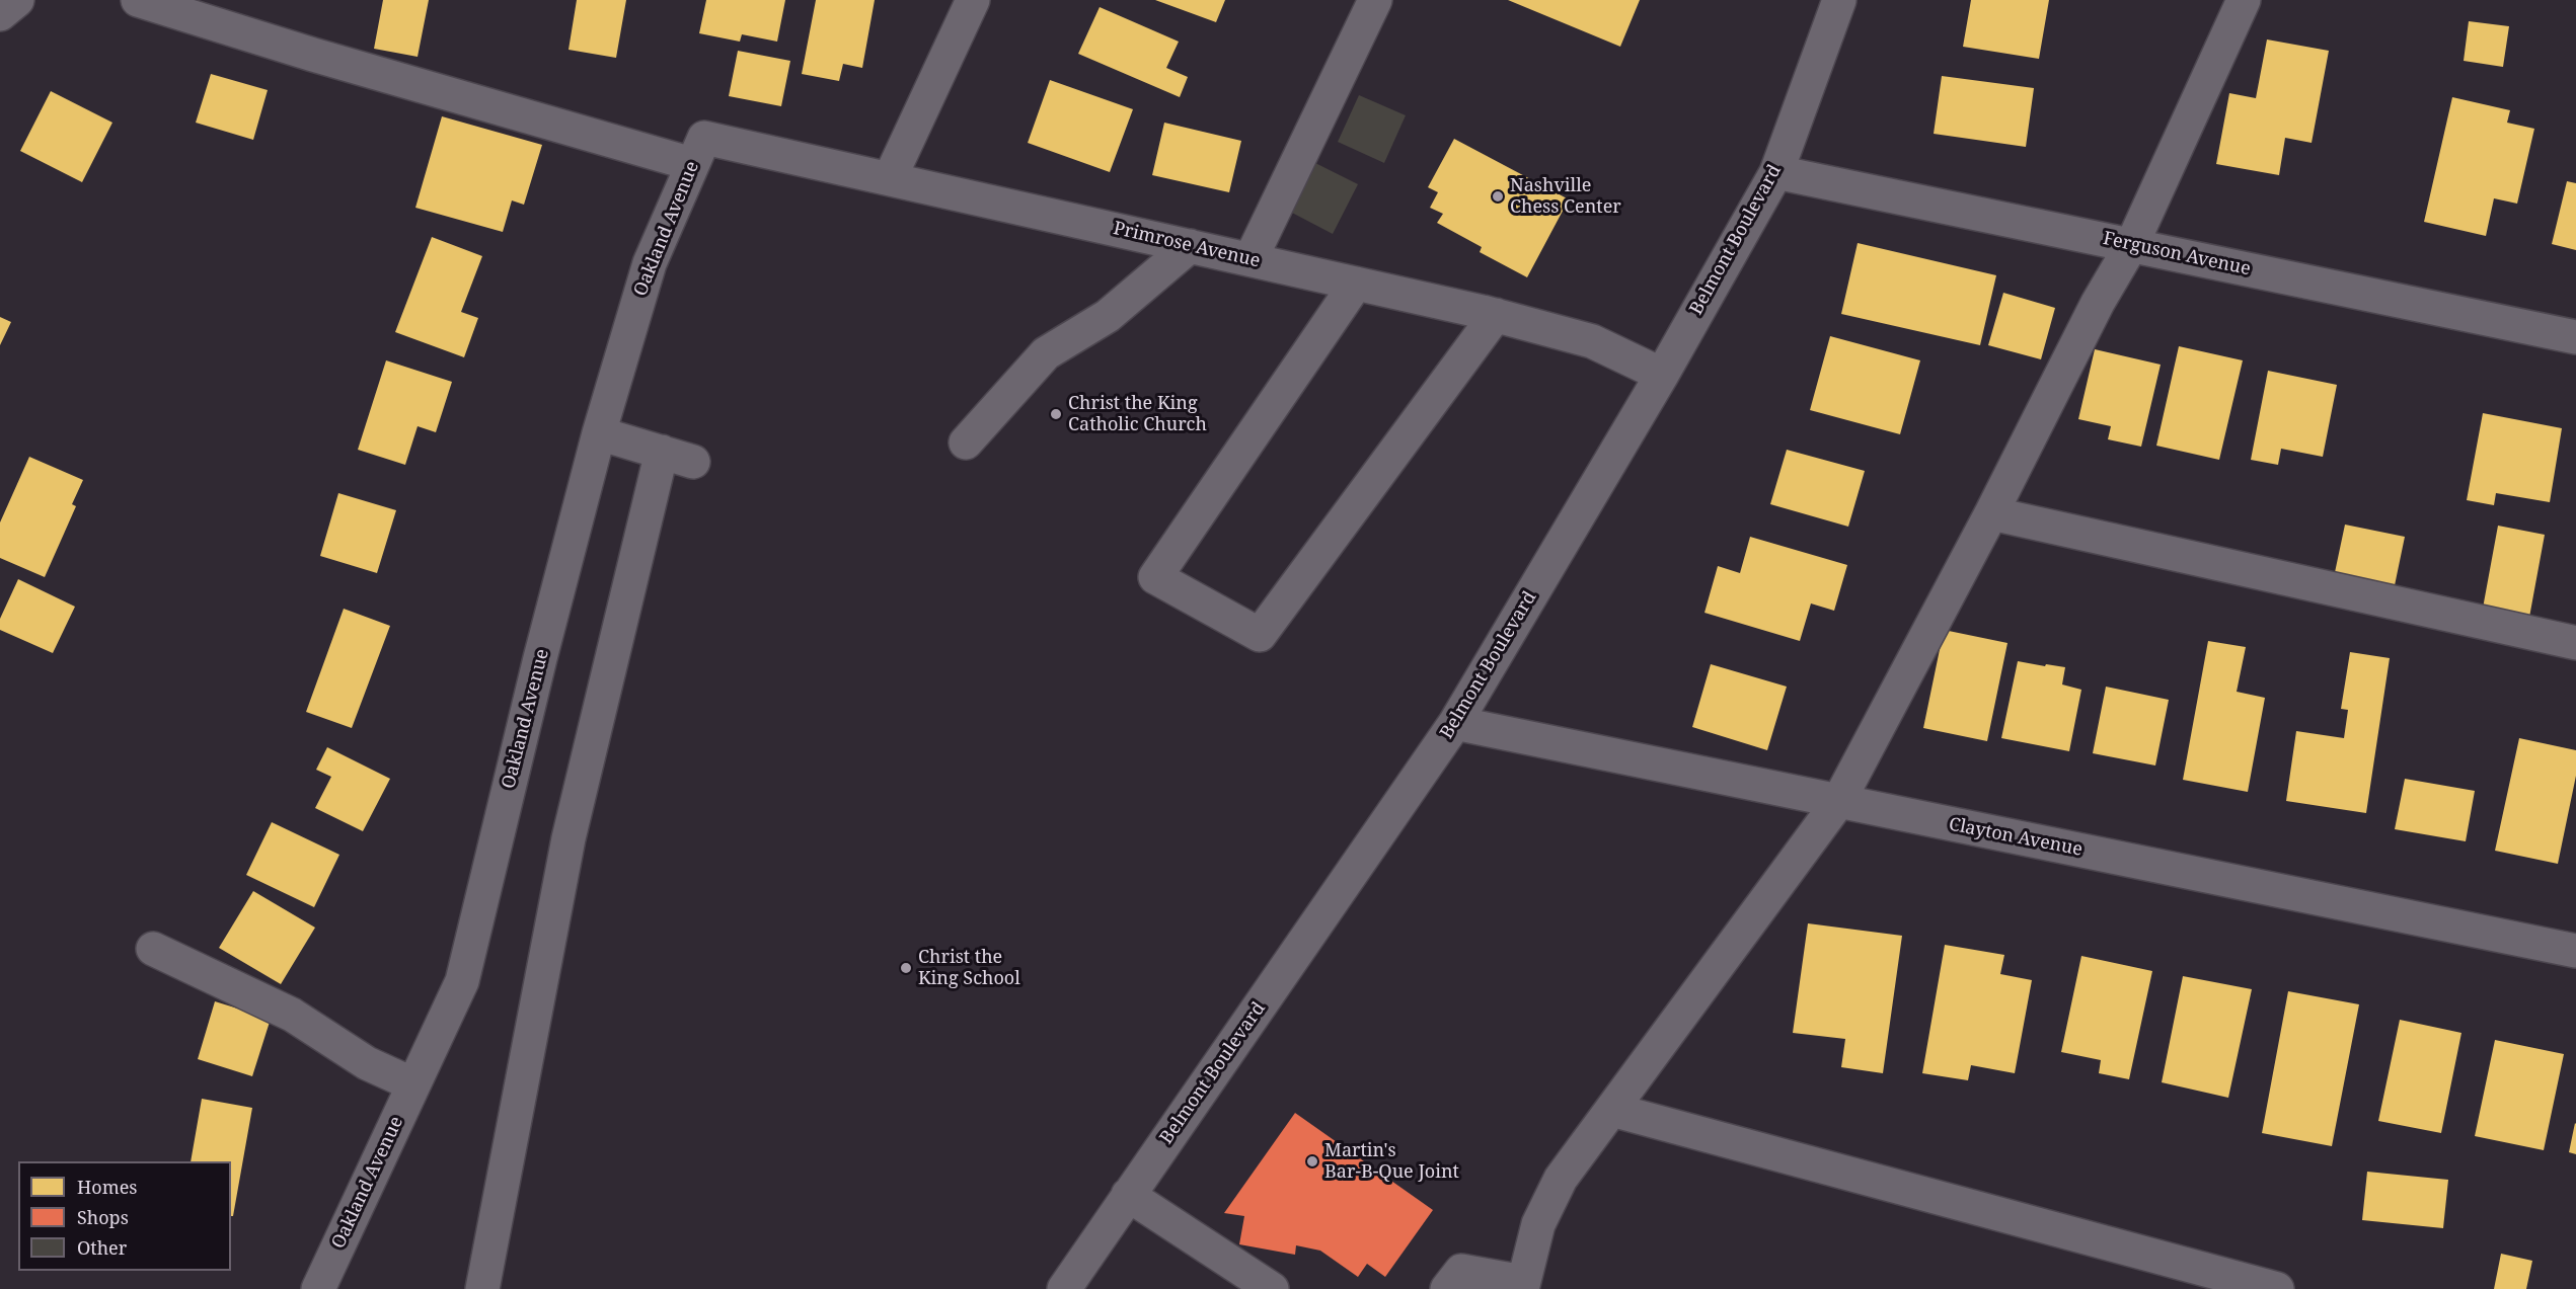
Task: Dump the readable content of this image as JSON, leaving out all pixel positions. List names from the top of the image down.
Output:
{
  "streets": {
    "street": [
      "Oakland Avenue",
      "Belmont Boulevard",
      "Primrose Avenue",
      "Ferguson Avenue",
      "Clayton Avenue"
    ]
  },
  "crossings": [
    ["Oakland Avenue", "Primrose Avenue"],
    ["Belmont Boulevard", "Primrose Avenue"],
    ["Belmont Boulevard", "Ferguson Avenue"],
    ["Belmont Boulevard", "Clayton Avenue"]
  ],
  "places": [
    "Nashville Chess Center",
    "Christ the King Catholic Church",
    "Christ the King School",
    "Martin's Bar-B-Que Joint"
  ],
  "legend": ["Homes", "Shops", "Other"]
}
